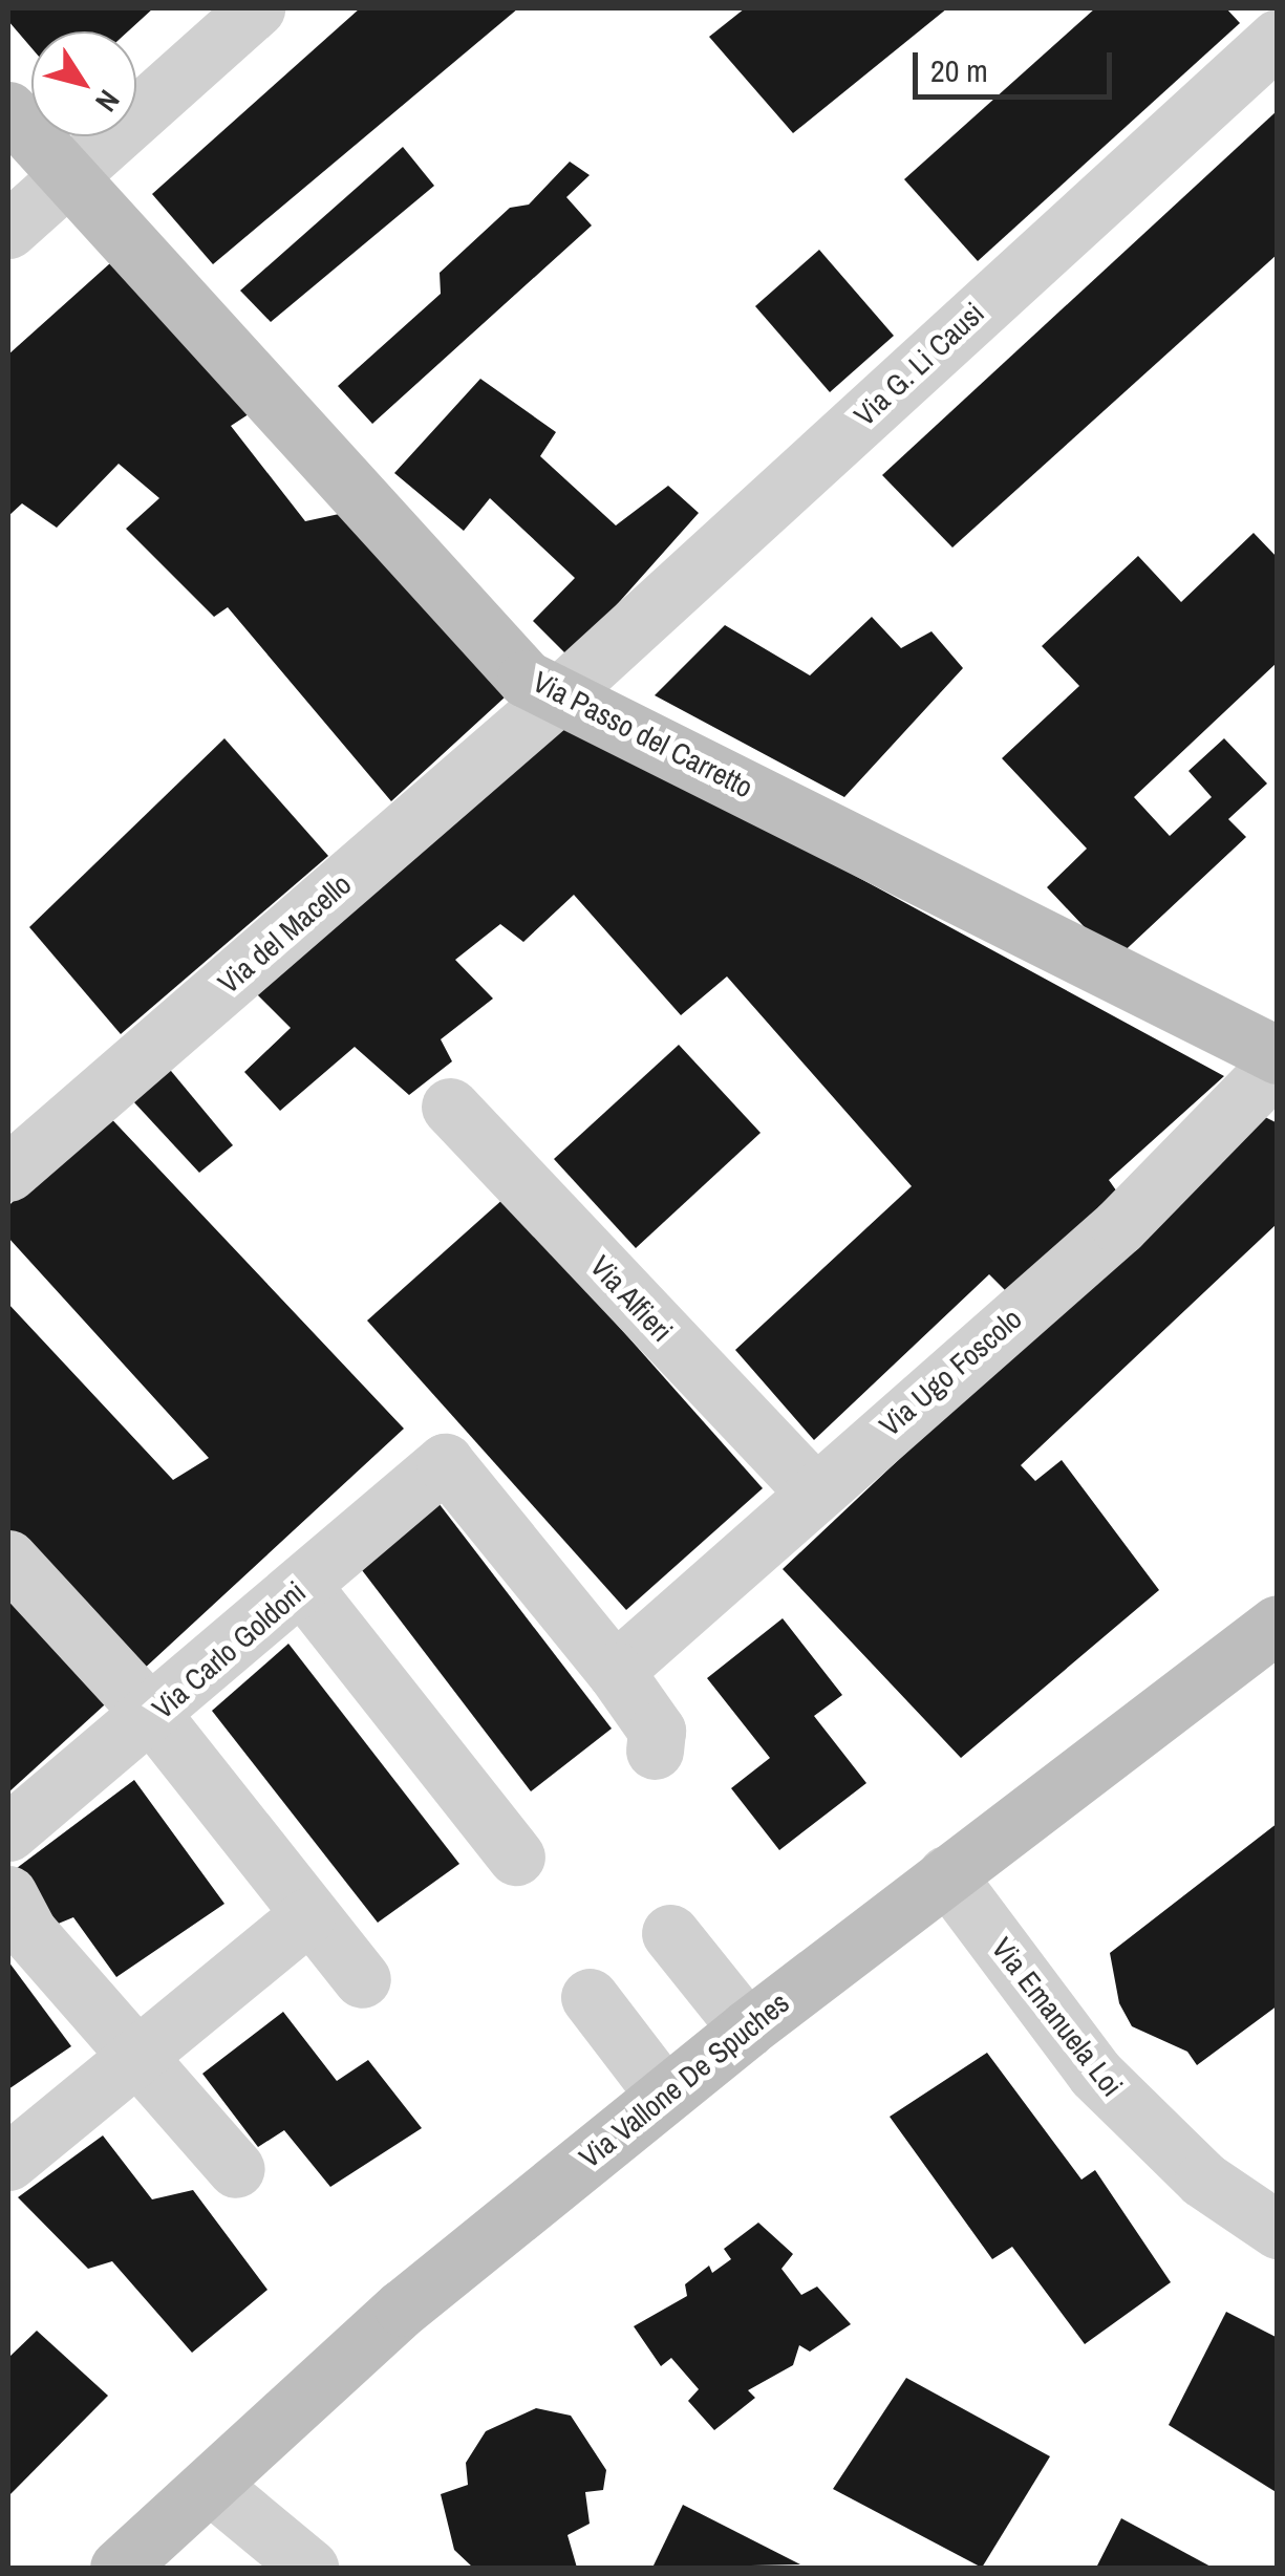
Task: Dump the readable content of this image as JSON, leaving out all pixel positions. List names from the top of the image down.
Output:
{
  "streets": {
    "street": [
      "Via G. Li Causi",
      "Via Passo del Carretto",
      "Via del Macello",
      "Via Alfieri",
      "Via Ugo Foscolo",
      "Via Carlo Goldoni",
      "Via Emanuela Loi",
      "Via Vallone De Spuches"
    ]
  },
  "crossings": [
    ["Via G. Li Causi", "Via Passo del Carretto"],
    ["Via G. Li Causi", "Via del Macello"],
    ["Via Passo del Carretto", "Via del Macello"],
    ["Via Alfieri", "Via Ugo Foscolo"],
    ["Via Ugo Foscolo", "Via Carlo Goldoni"],
    ["Via Emanuela Loi", "Via Vallone De Spuches"]
  ],
  "scale_bar": "20 m",
  "north": "bottom right"
}
